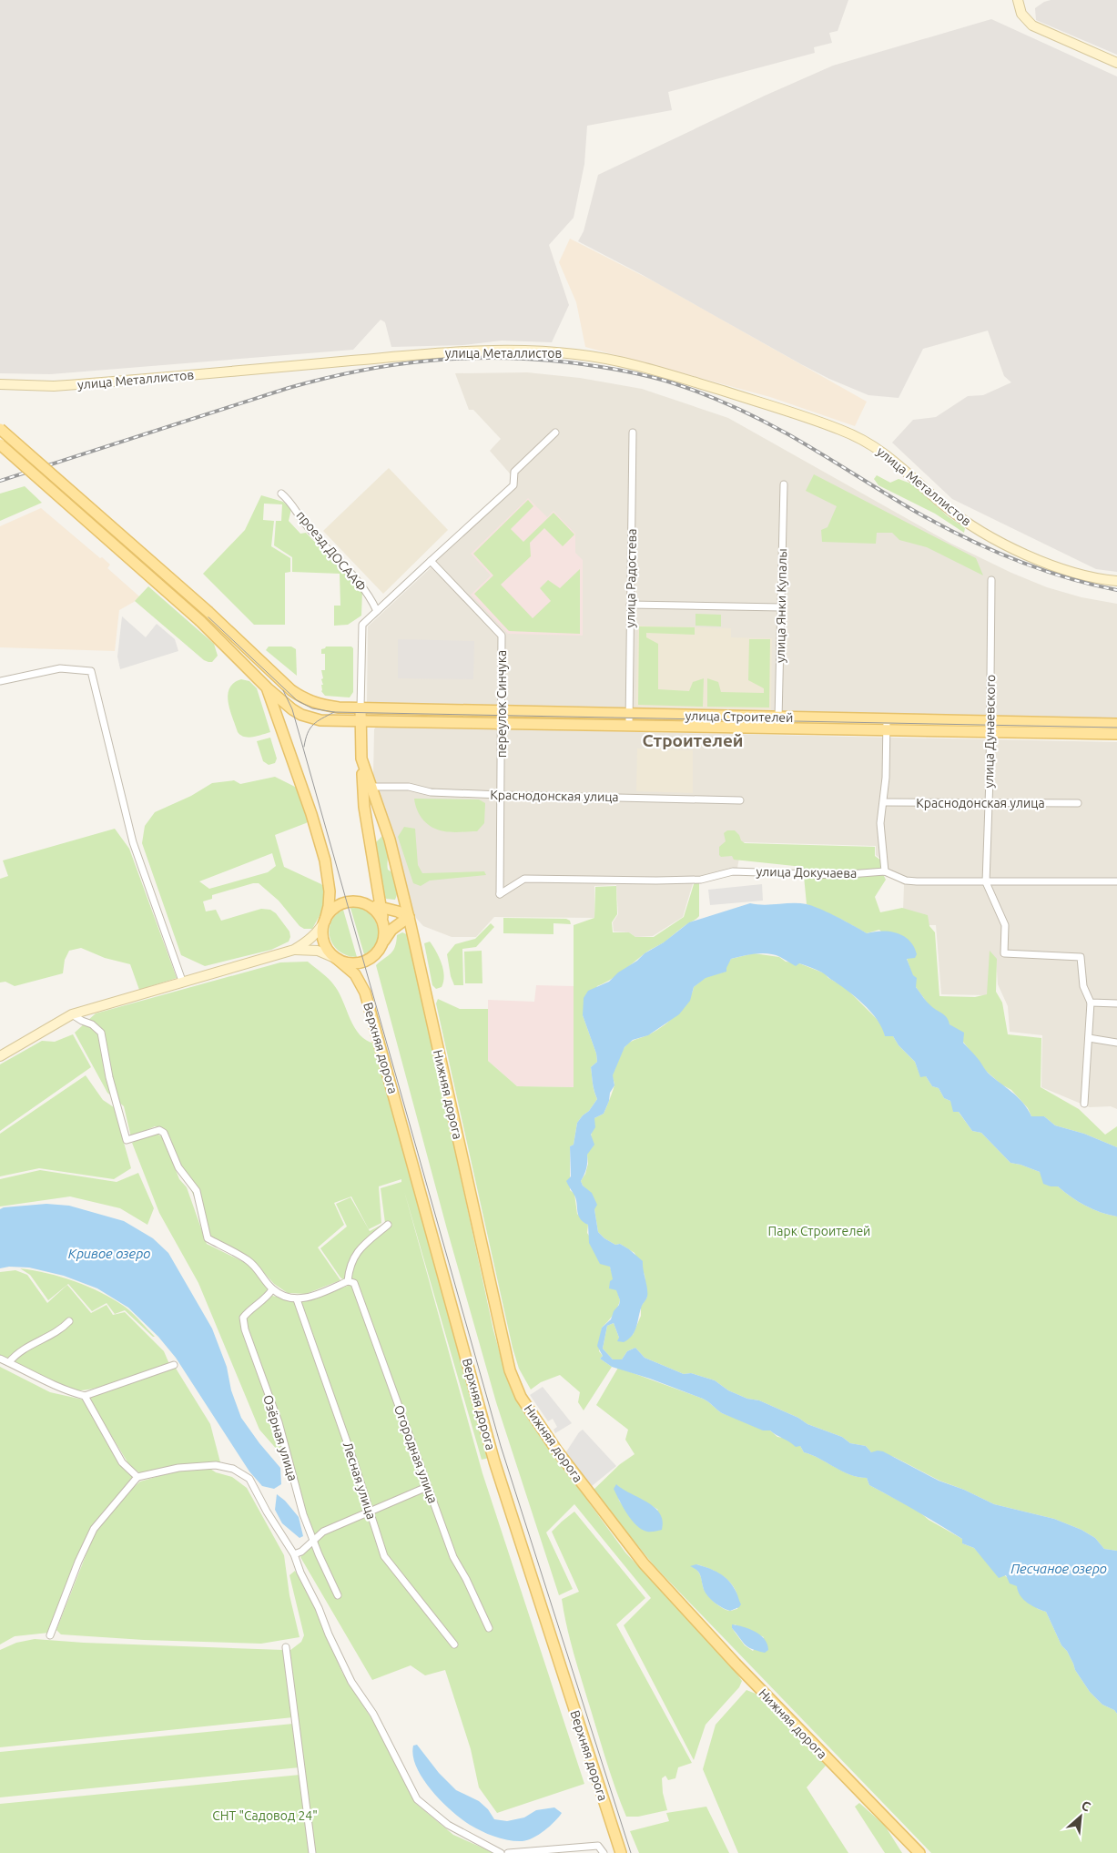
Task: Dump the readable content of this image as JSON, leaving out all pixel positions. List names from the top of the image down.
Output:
{
  "streets": {
    "main road": [
      "улица Металлистов",
      "улица Строителей",
      "Верхняя дорога",
      "Нижняя дорога"
    ],
    "street": [
      "проезд ДОСААФ",
      "улица Радостева",
      "улица Янки Купалы",
      "переулок Синчука",
      "улица Дунаевского",
      "Краснодонская улица",
      "улица Докучаева",
      "Озёрная улица",
      "Огородная улица",
      "Лесная улица"
    ]
  },
  "crossings": [
    ["улица Радостева", "улица Строителей"],
    ["улица Янки Купалы", "улица Строителей"],
    ["переулок Синчука", "улица Строителей"],
    ["переулок Синчука", "Краснодонская улица"],
    ["переулок Синчука", "улица Докучаева"],
    ["улица Строителей", "улица Дунаевского"],
    ["улица Дунаевского", "Краснодонская улица"],
    ["улица Дунаевского", "улица Докучаева"],
    ["Краснодонская улица", "Нижняя дорога"]
  ],
  "districts": ["Строителей"],
  "water": ["Кривое озеро", "Песчаное озеро"],
  "parks": ["Парк Строителей", "СНТ \"Садовод 24\""],
  "north": "top right"
}
